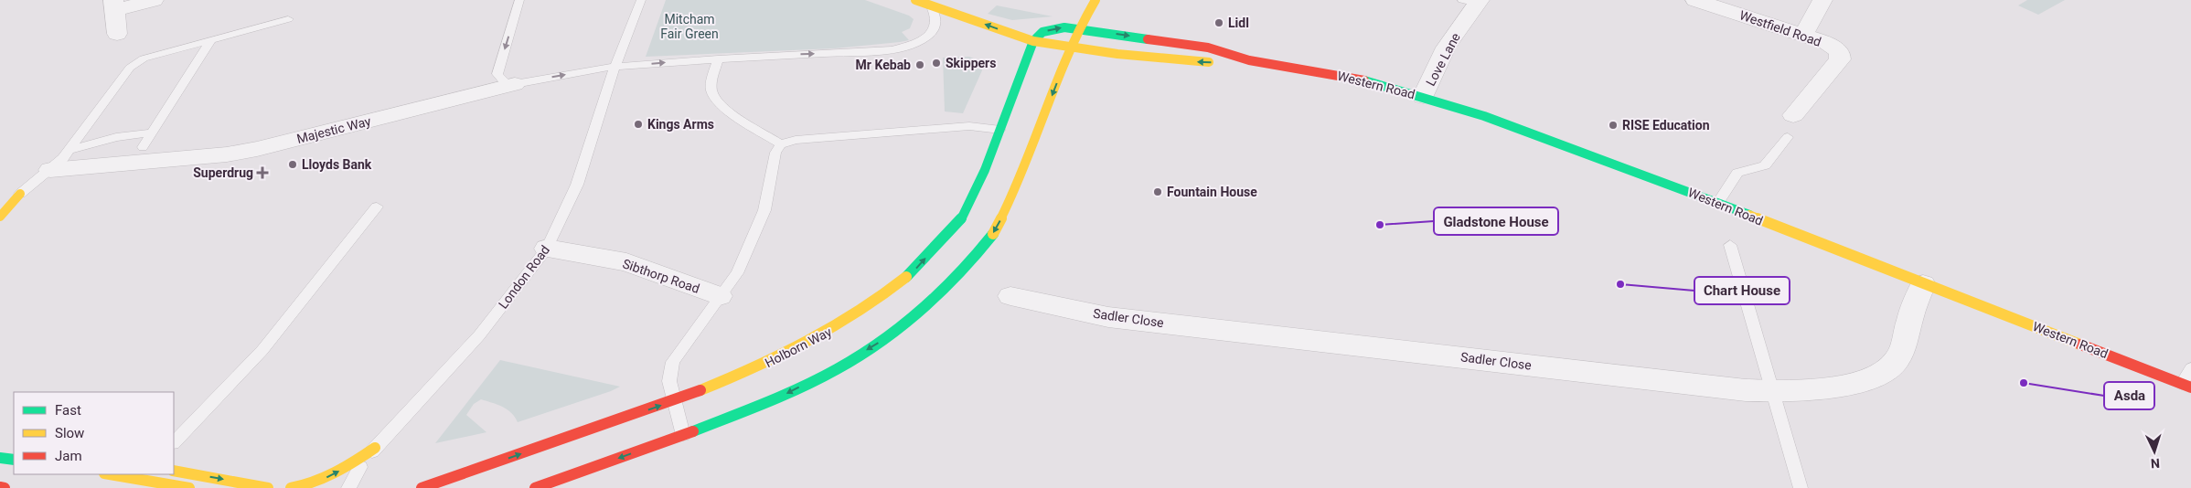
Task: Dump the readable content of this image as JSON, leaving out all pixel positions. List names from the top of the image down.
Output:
{
  "streets": {
    "main road": ["Western Road", "Holborn Way"],
    "street": [
      "Westfield Road",
      "Love Lane",
      "Majestic Way",
      "Sibthorp Road",
      "Sadler Close"
    ],
    "lane": ["London Road"]
  },
  "crossings": [
    ["Love Lane", "Western Road"],
    ["Western Road", "Majestic Way"],
    ["Western Road", "Sadler Close"],
    ["Western Road", "Holborn Way"],
    ["Majestic Way", "London Road"],
    ["Sibthorp Road", "London Road"]
  ],
  "parks": ["Mitcham Fair Green"],
  "places": {
    "other": [
      "Lidl",
      "Skippers",
      "Mr Kebab",
      "Kings Arms",
      "RISE Education",
      "Lloyds Bank",
      "Fountain House",
      "Gladstone House",
      "Chart House",
      "Asda"
    ],
    "health": ["Superdrug"]
  },
  "legend": ["Fast", "Slow", "Jam"],
  "north": "bottom"
}
